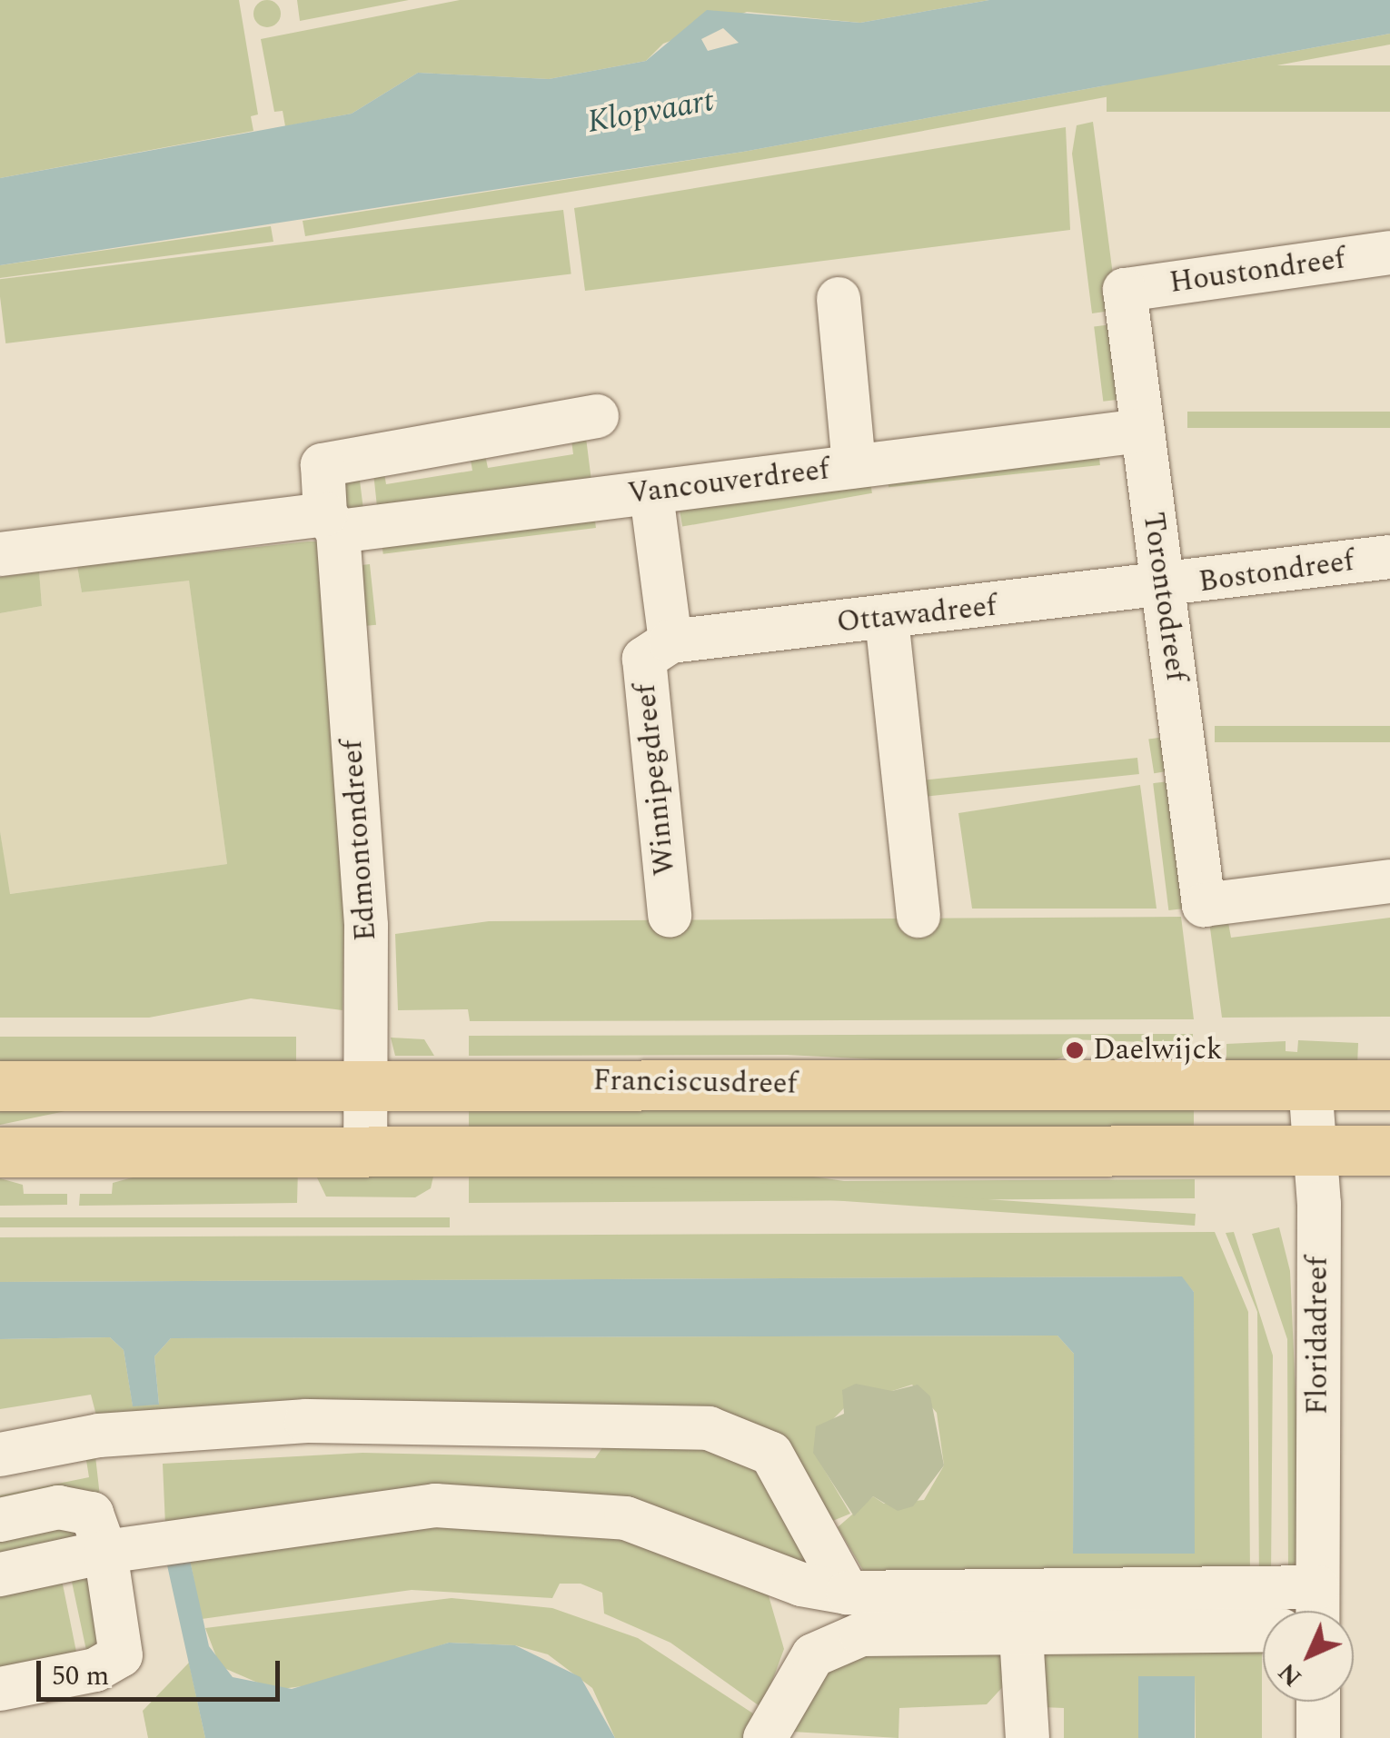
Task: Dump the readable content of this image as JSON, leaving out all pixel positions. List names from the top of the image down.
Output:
{
  "streets": {
    "main road": ["Franciscusdreef"],
    "street": [
      "Houstondreef",
      "Vancouverdreef",
      "Bostondreef",
      "Torontodreef",
      "Ottawadreef",
      "Winnipegdreef",
      "Edmontondreef",
      "Floridadreef"
    ]
  },
  "crossings": [
    ["Houstondreef", "Torontodreef"],
    ["Vancouverdreef", "Torontodreef"],
    ["Vancouverdreef", "Winnipegdreef"],
    ["Vancouverdreef", "Edmontondreef"],
    ["Bostondreef", "Torontodreef"],
    ["Bostondreef", "Ottawadreef"],
    ["Torontodreef", "Ottawadreef"],
    ["Ottawadreef", "Winnipegdreef"],
    ["Edmontondreef", "Franciscusdreef"],
    ["Franciscusdreef", "Floridadreef"]
  ],
  "water": ["Klopvaart"],
  "places": ["Daelwijck"],
  "scale_bar": "50 m",
  "north": "bottom left"
}
